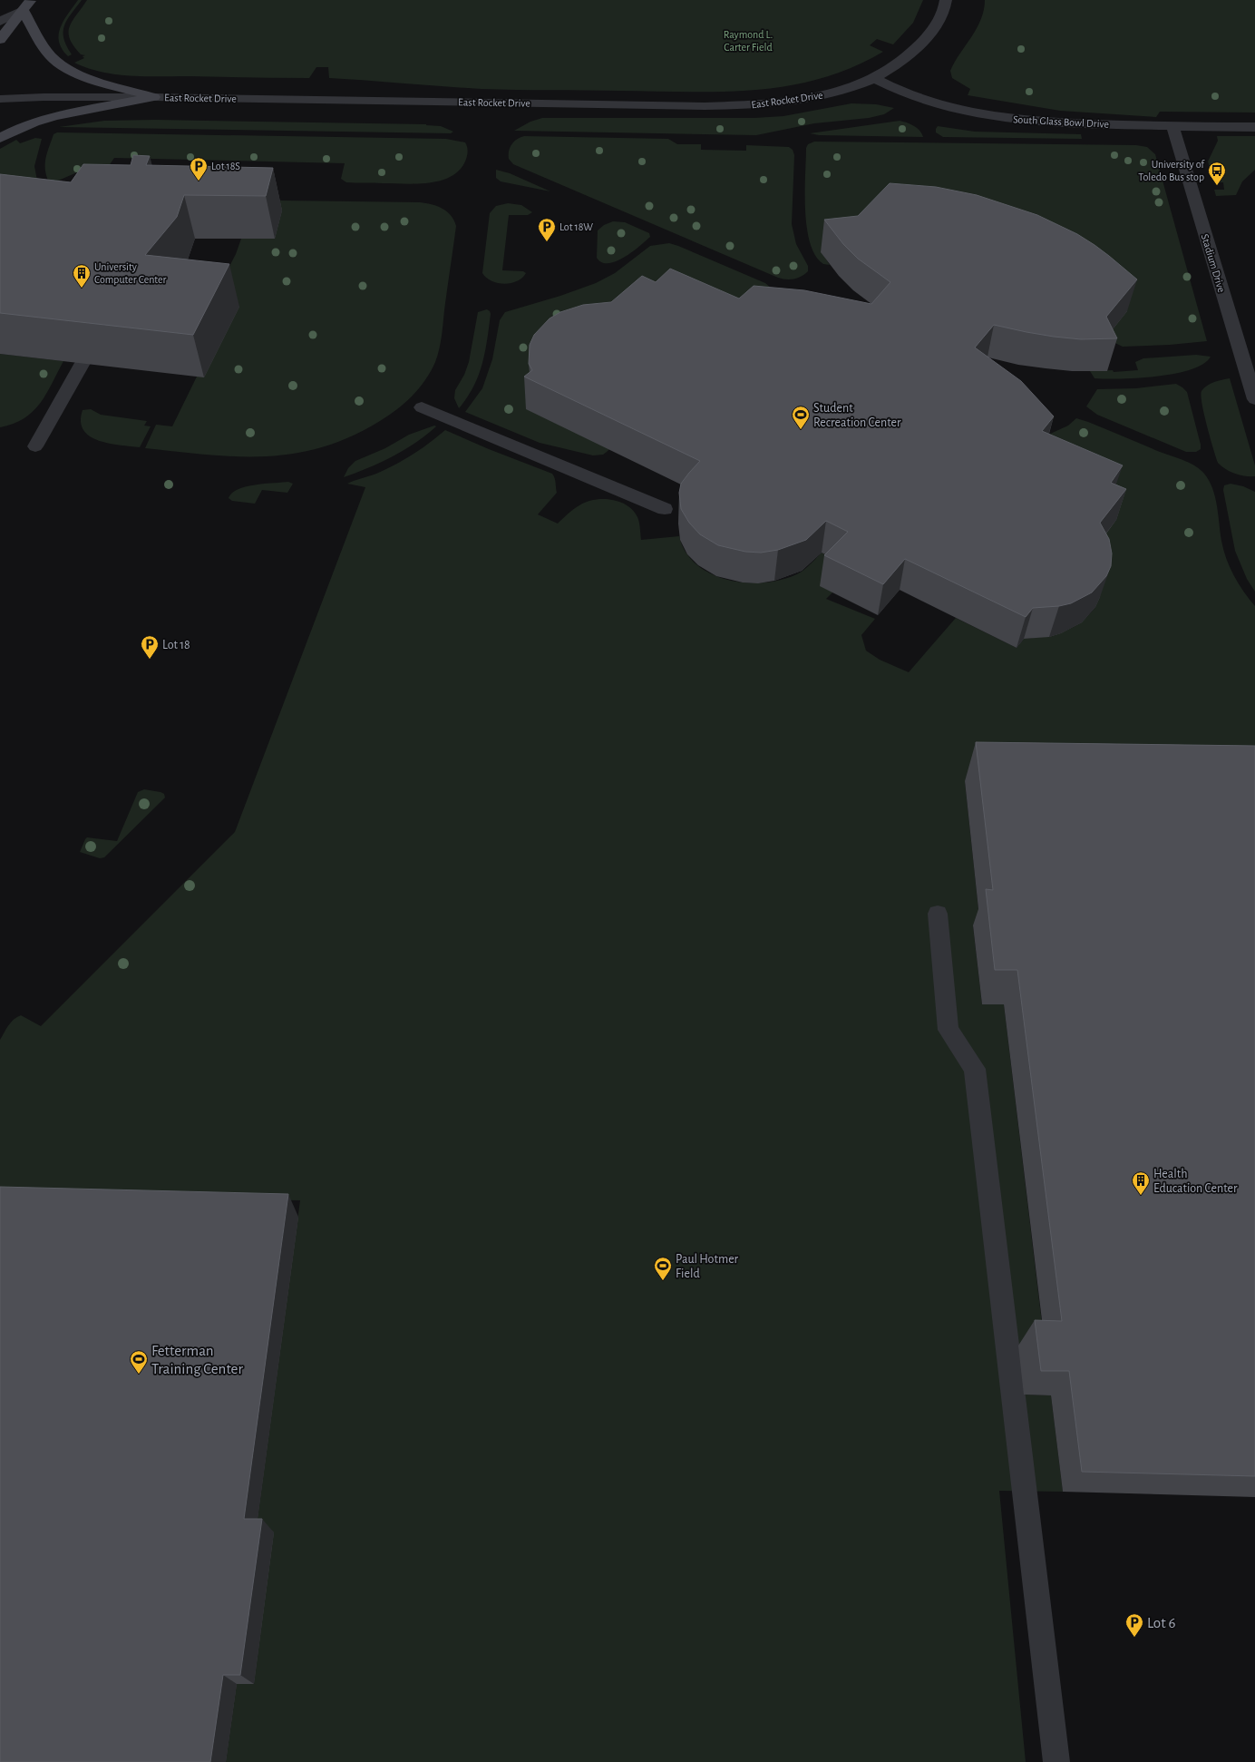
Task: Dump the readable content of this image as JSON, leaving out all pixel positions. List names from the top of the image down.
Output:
{
  "streets": {
    "street": ["East Rocket Drive", "South Glass Bowl Drive", "Stadium Drive"]
  },
  "crossings": [
    ["East Rocket Drive", "South Glass Bowl Drive"],
    ["South Glass Bowl Drive", "Stadium Drive"]
  ],
  "parks": ["Raymond L. Carter Field"],
  "places": {
    "parking": [
      "Lot 18S",
      "Lot 18W",
      "Lot 18",
      "Lot 6"
    ],
    "bus stop": ["University of Toledo Bus stop"],
    "building": ["University Computer Center", "Health Education Center"],
    "sports": ["Student Recreation Center", "Paul Hotmer Field", "Fetterman Training Center"]
  }
}
